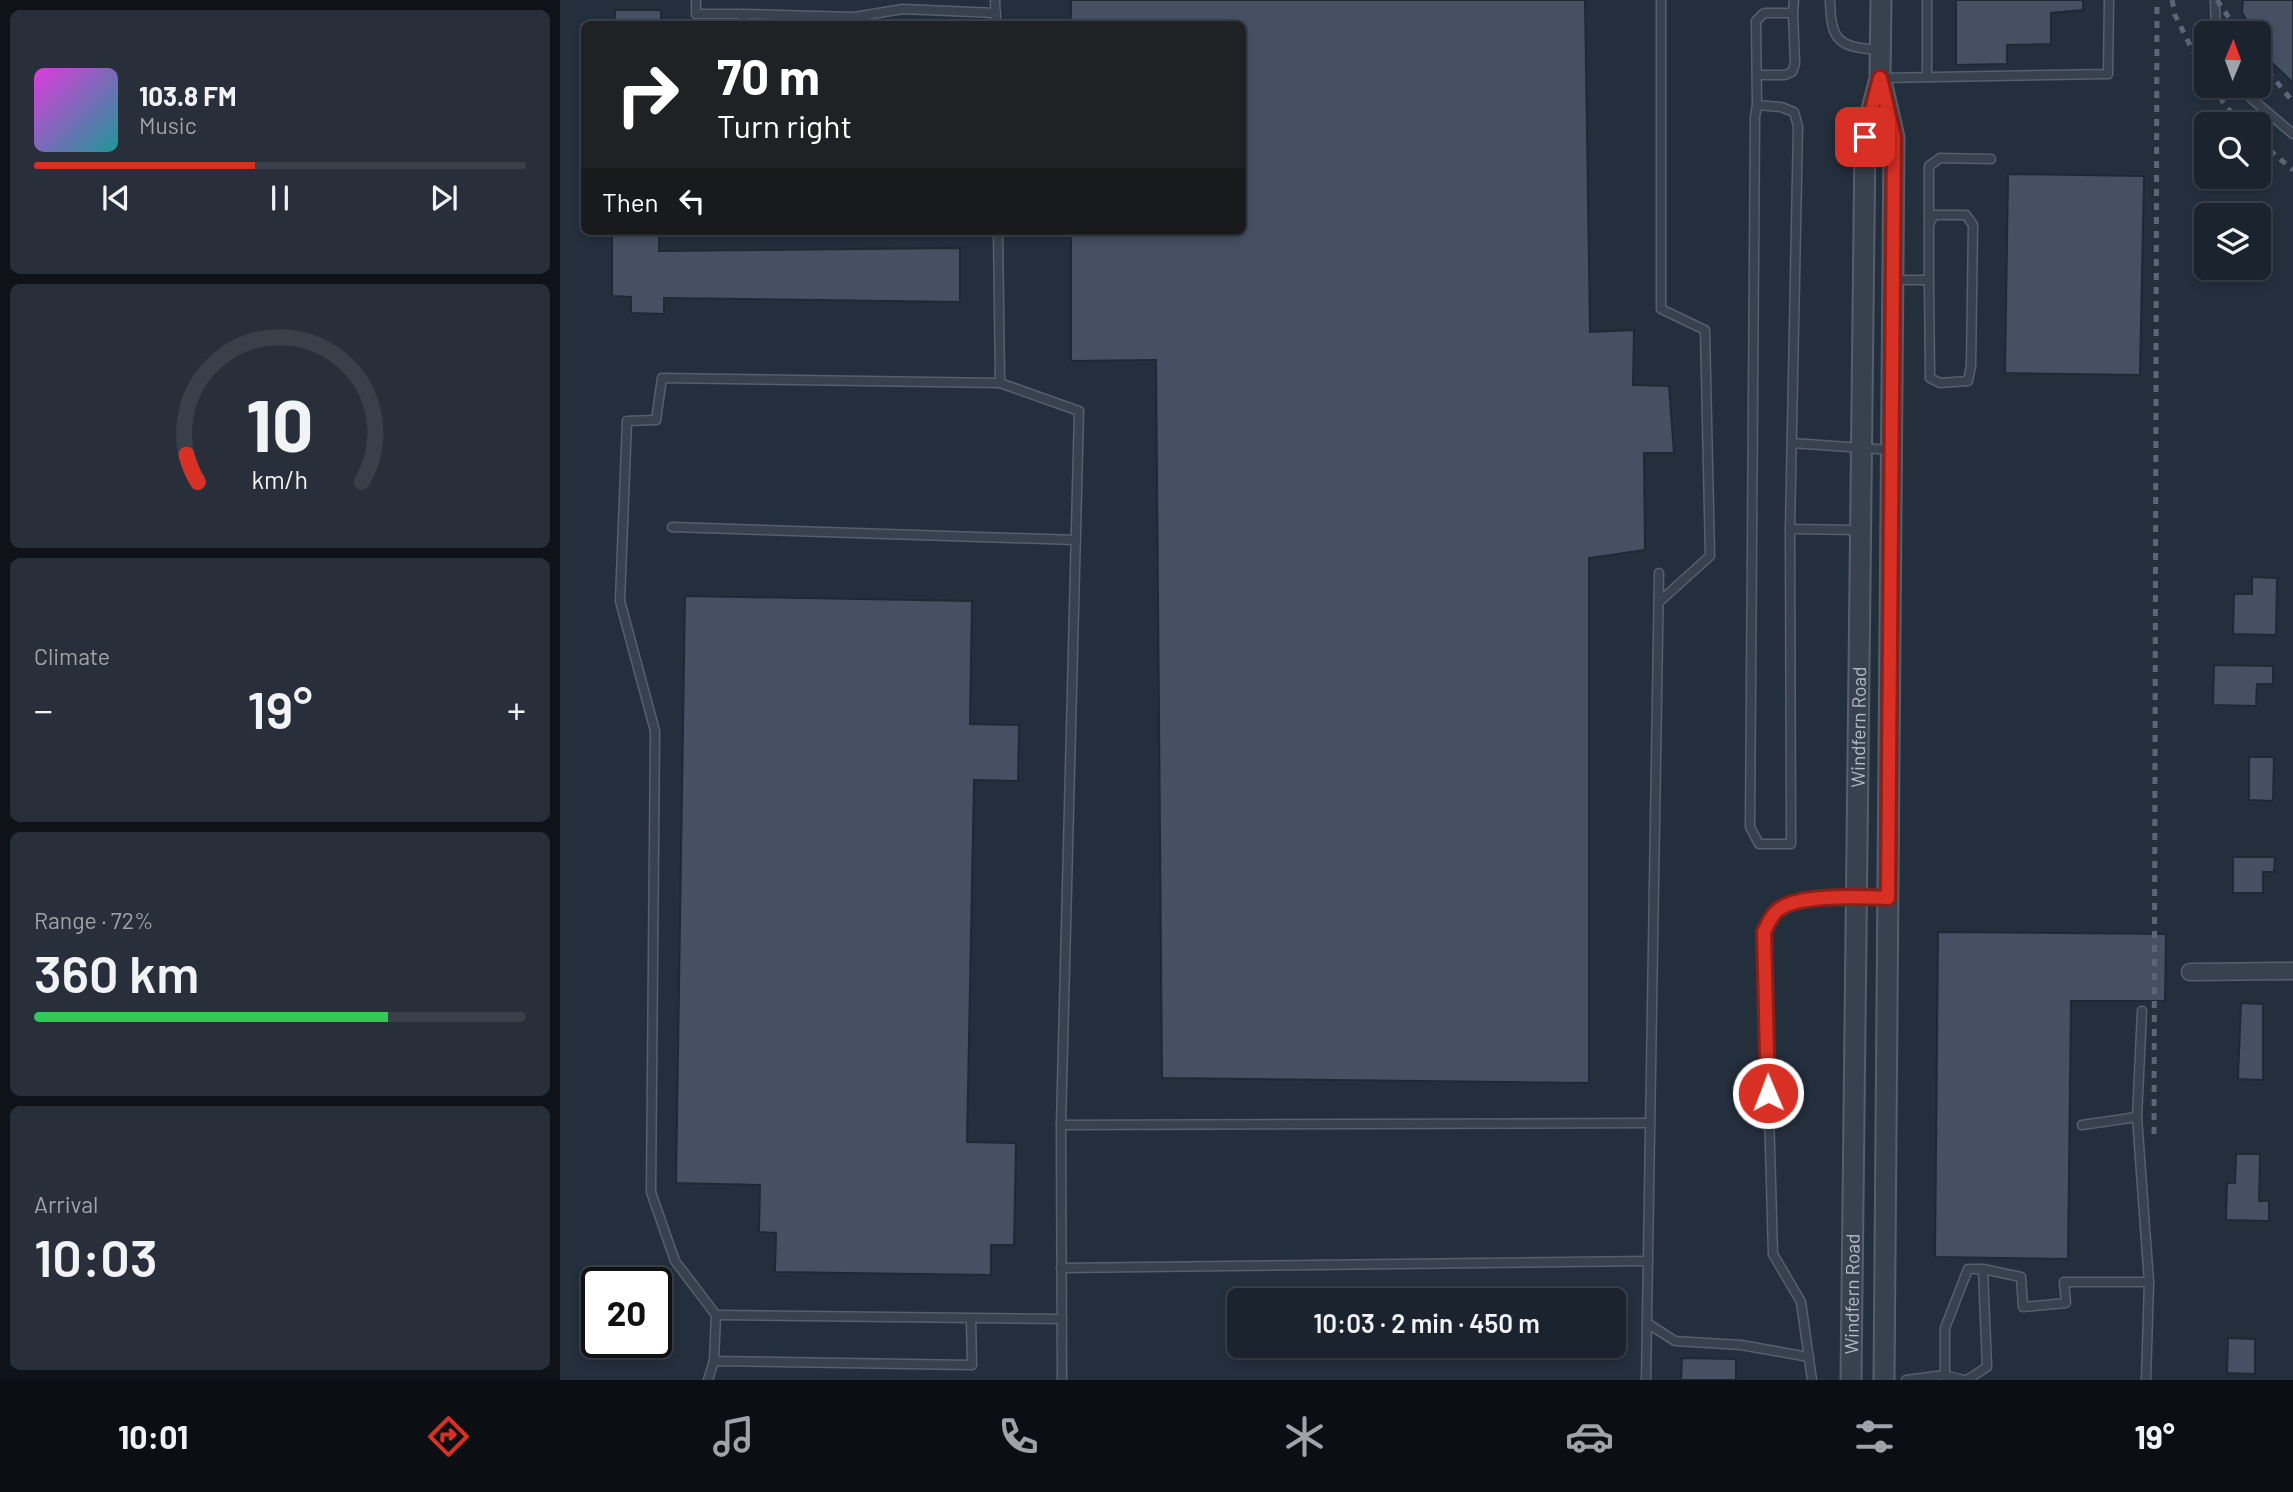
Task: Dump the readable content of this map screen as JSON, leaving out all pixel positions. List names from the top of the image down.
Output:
{
  "streets": {
    "street": ["Windfern Road"]
  },
  "north": "top",
  "page": {
    "turn": ["70 m", "Turn right"],
    "song": ["103.8 FM", "Music"],
    "then": "Then",
    "tile": [
      "Climate",
      ["Range · 72%", "360 km"],
      ["Arrival", "10:03"]
    ],
    "heat": ["−", "19°", "+"],
    "limit": "20",
    "trip": "10:03 · 2 min · 450 m",
    "tabs": ["10:01", "19°"],
    "gauge": ["10", "km/h"]
  }
}
